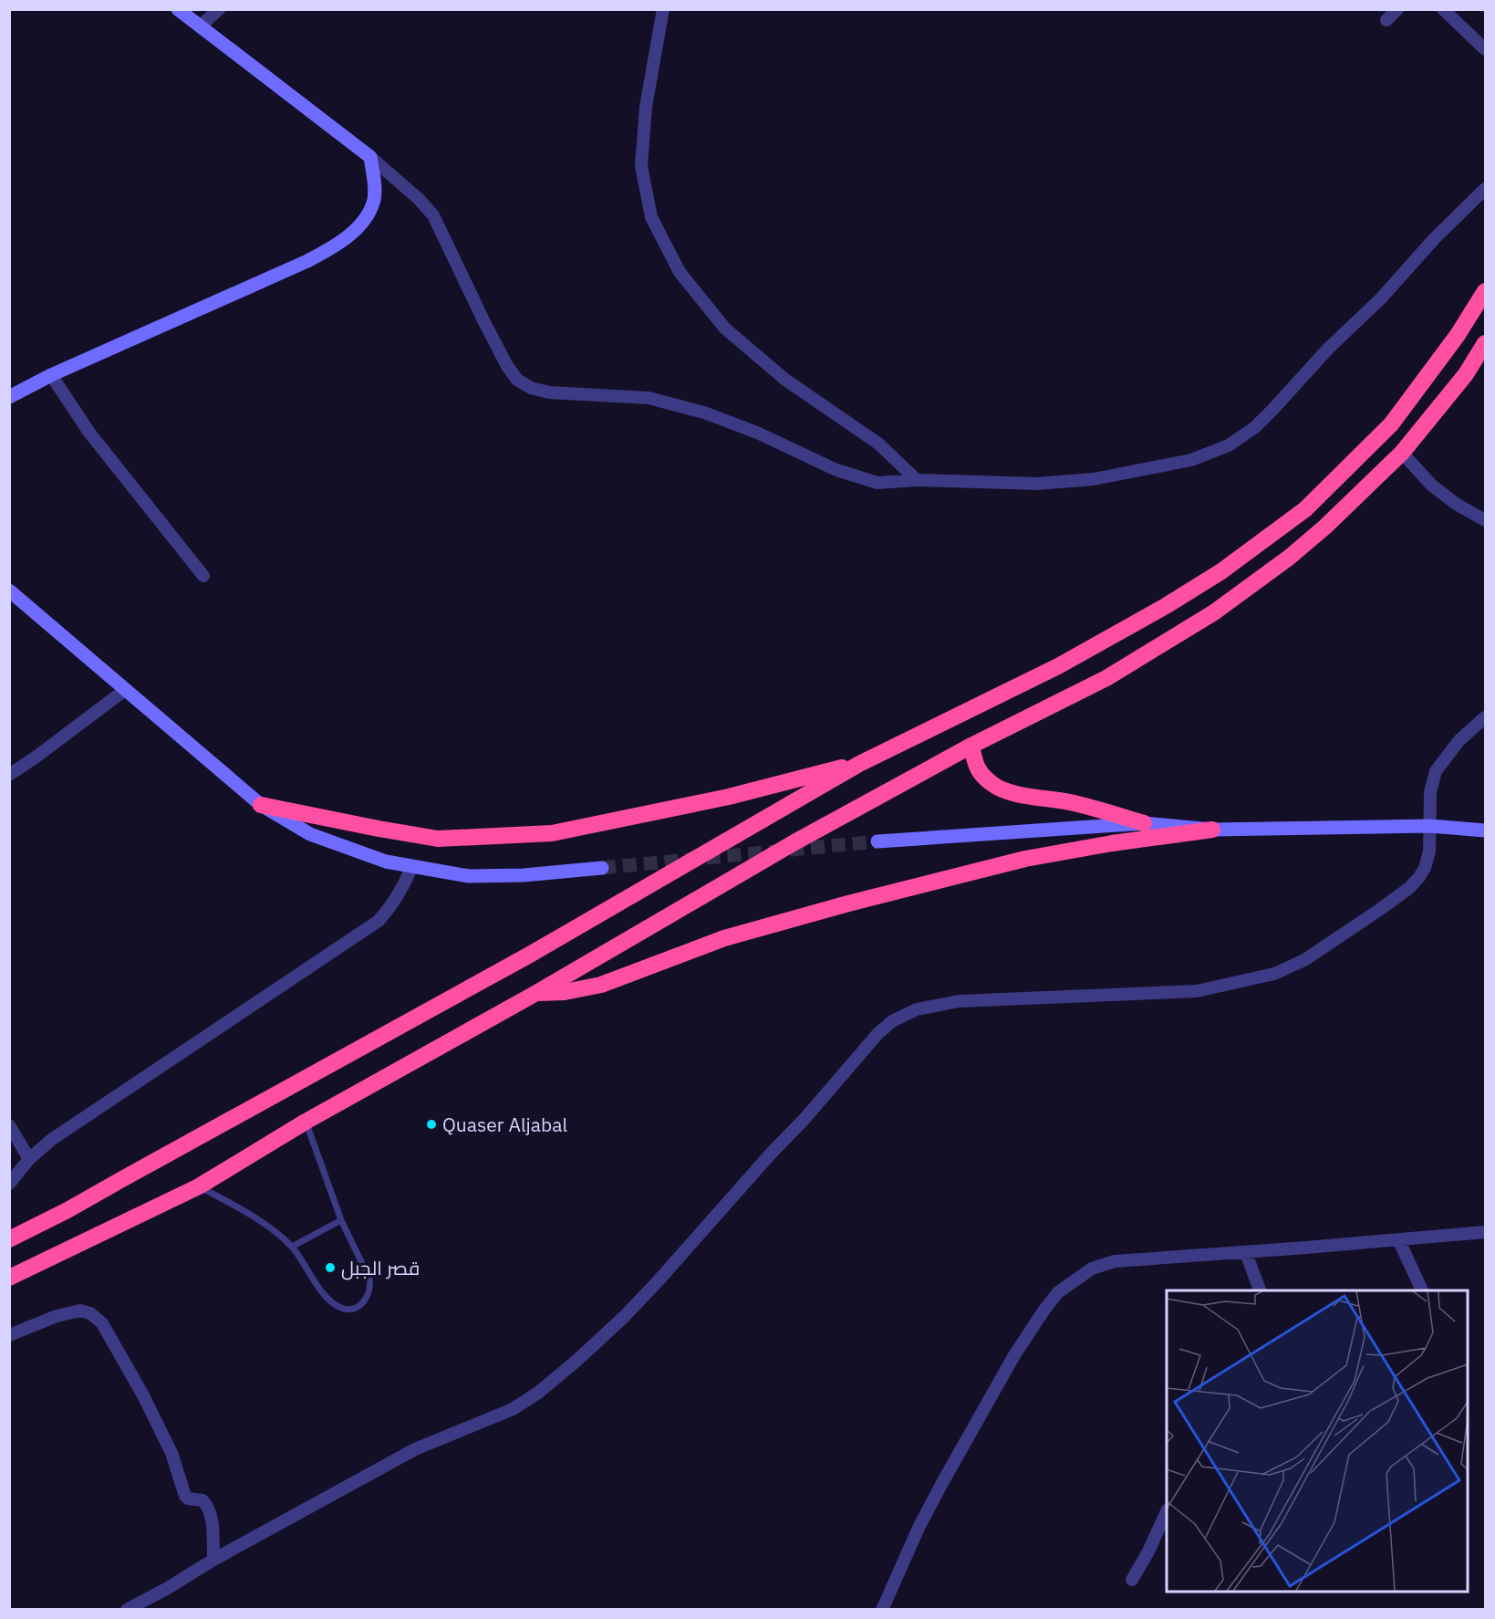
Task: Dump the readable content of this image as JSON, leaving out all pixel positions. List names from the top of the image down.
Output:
{
  "places": ["Quaser Aljabal", "قصر الجبل"]
}
